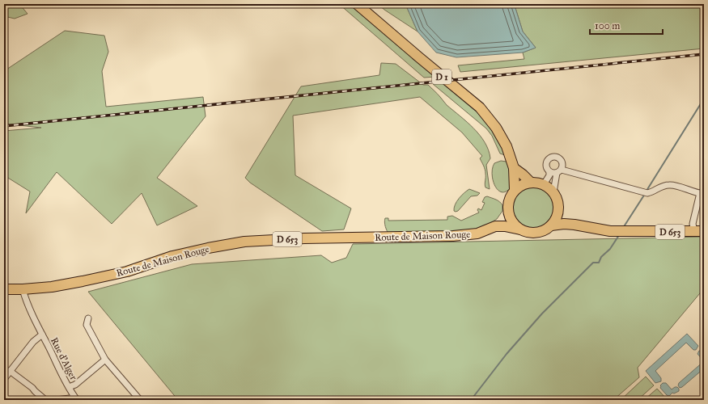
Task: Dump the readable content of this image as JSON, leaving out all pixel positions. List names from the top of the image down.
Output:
{
  "streets": {
    "main road": ["D 1", "D 653", "Route de Maison Rouge"],
    "street": ["Rue d'Alger"]
  },
  "crossings": [
    ["Route de Maison Rouge", "Rue d'Alger"]
  ],
  "scale_bar": "100 m"
}
